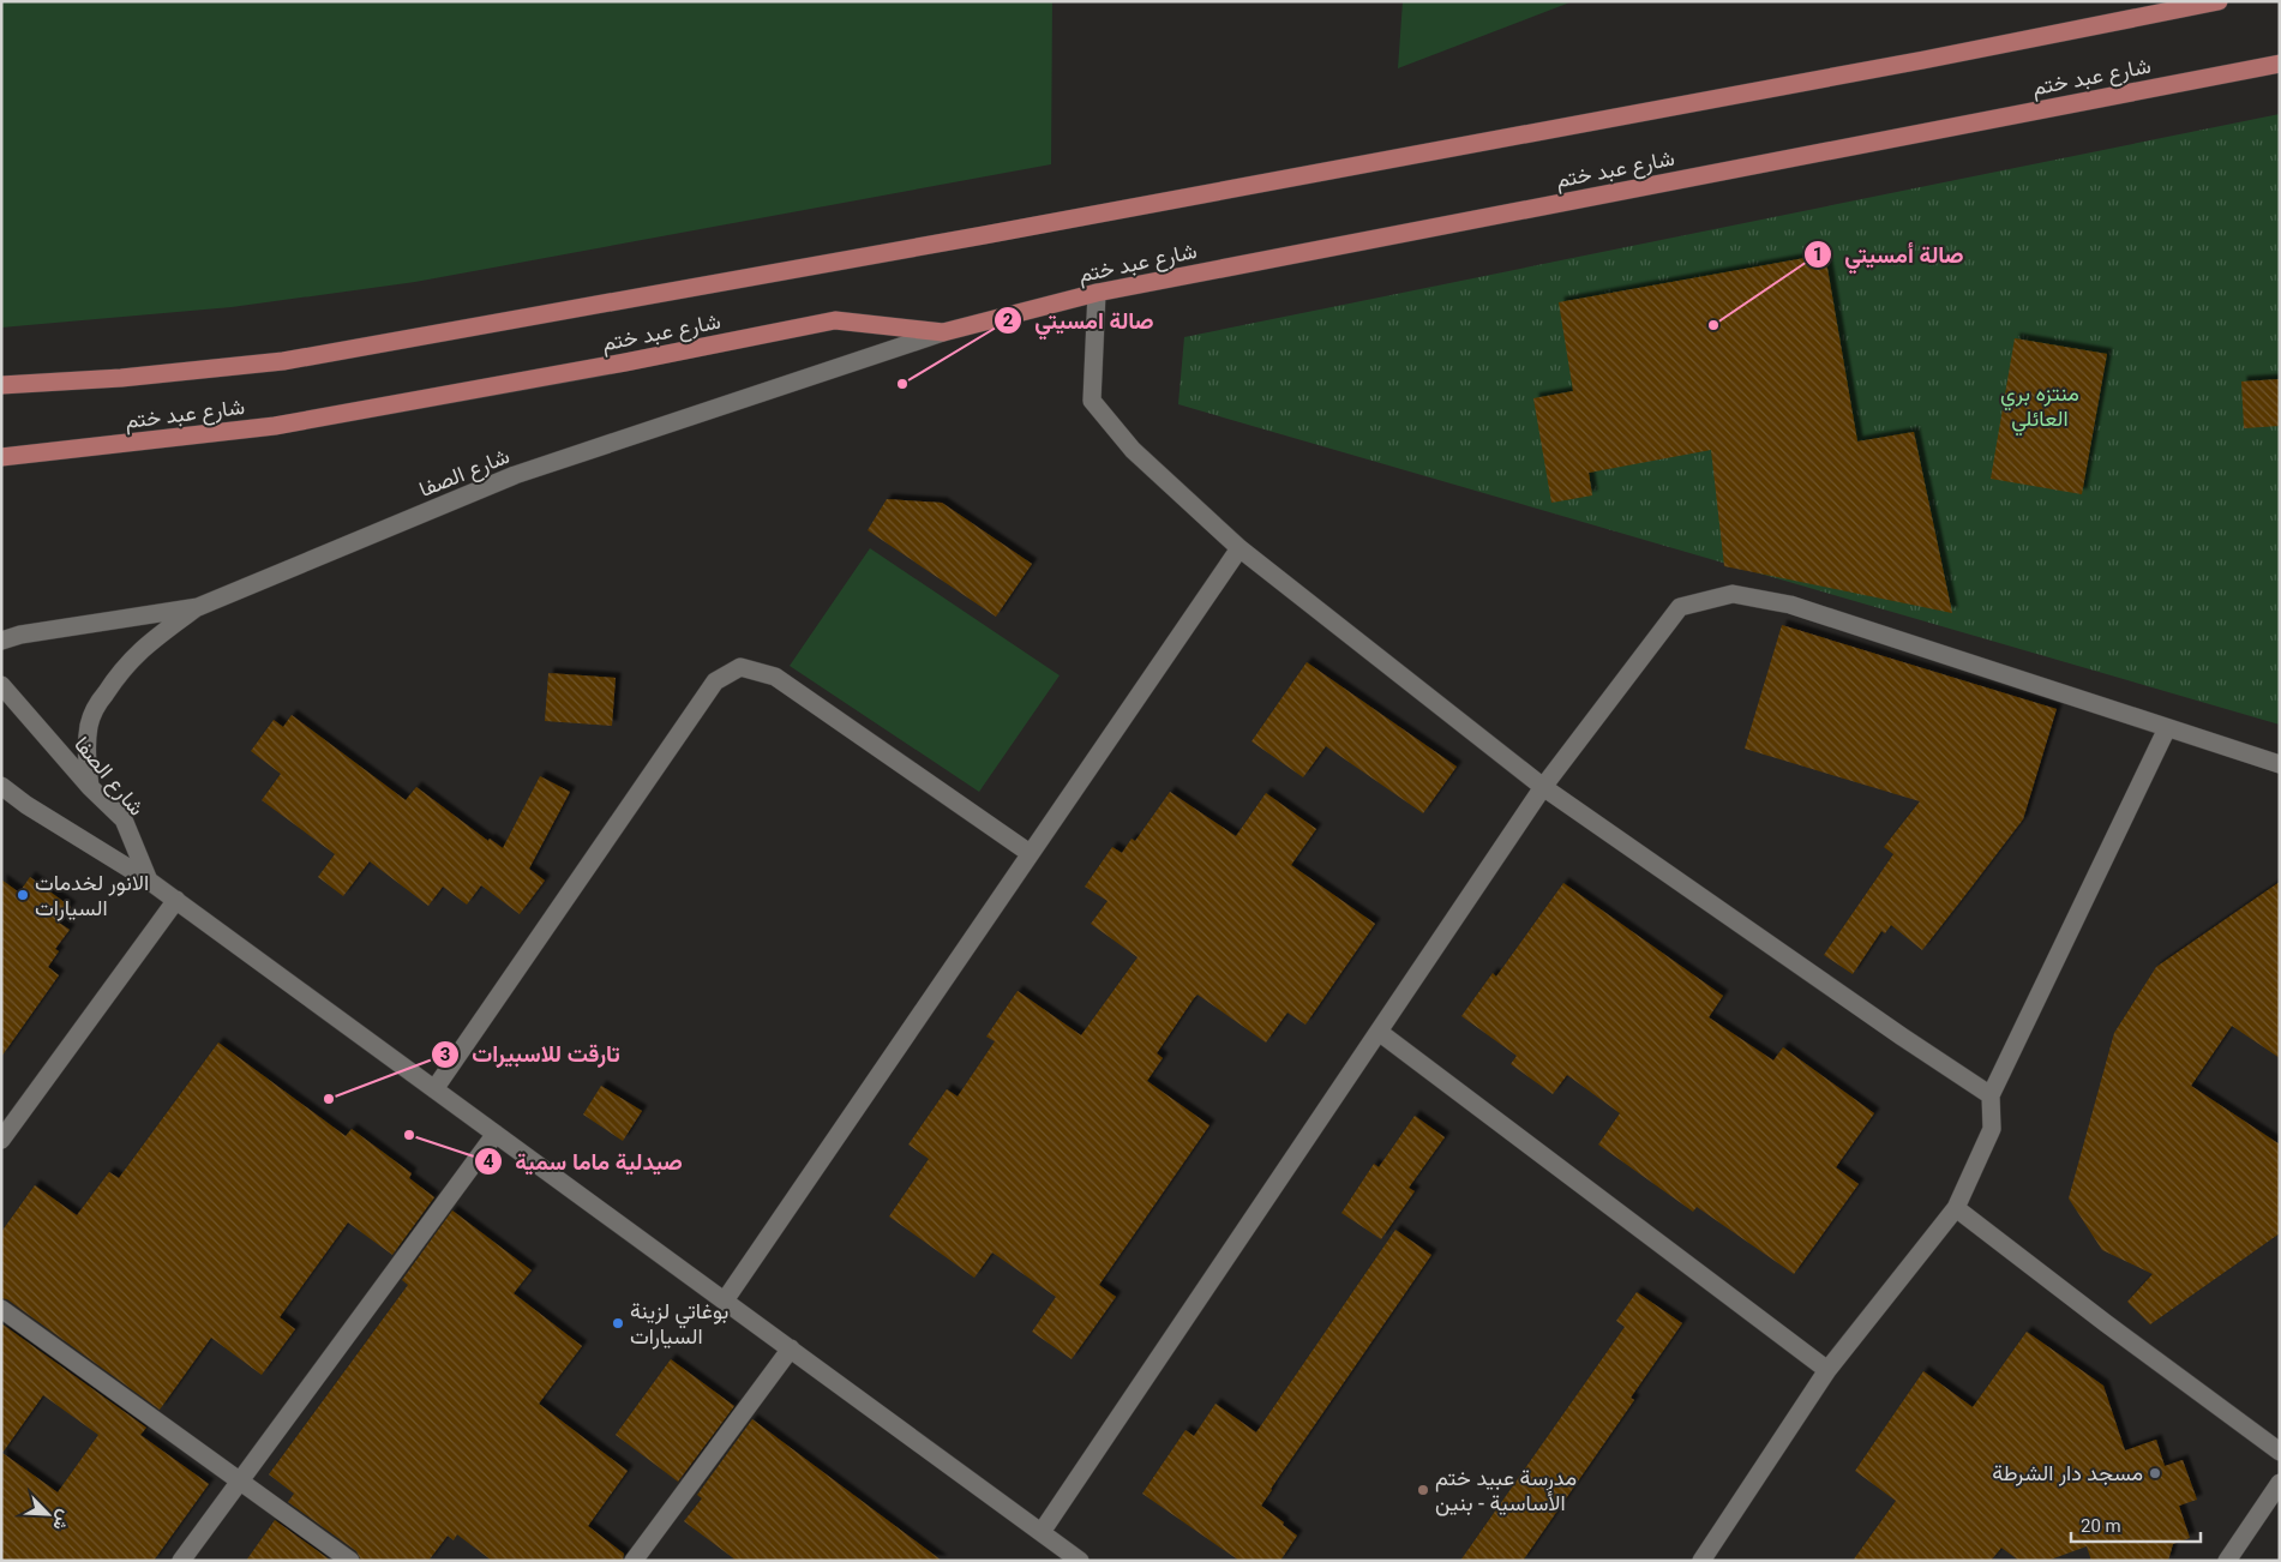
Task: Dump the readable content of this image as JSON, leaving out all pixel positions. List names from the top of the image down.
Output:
{
  "streets": {
    "main road": ["شارع عبد ختم"],
    "street": ["شارع الصفا"]
  },
  "crossings": [
    ["شارع عبد ختم", "شارع الصفا"]
  ],
  "parks": ["منتزه بري العائلي"],
  "places": [
    "صالة أمسيتي",
    "صالة امسيتي",
    "الانور لخدمات السيارات",
    "تارقت للاسبيرات",
    "صيدلية ماما سمية",
    "بوغاتي لزينة السيارات",
    "مسجد دار الشرطة",
    "مدرسة عبيد ختم الأساسية - بنين"
  ],
  "scale_bar": "20 m",
  "north": "bottom right"
}
